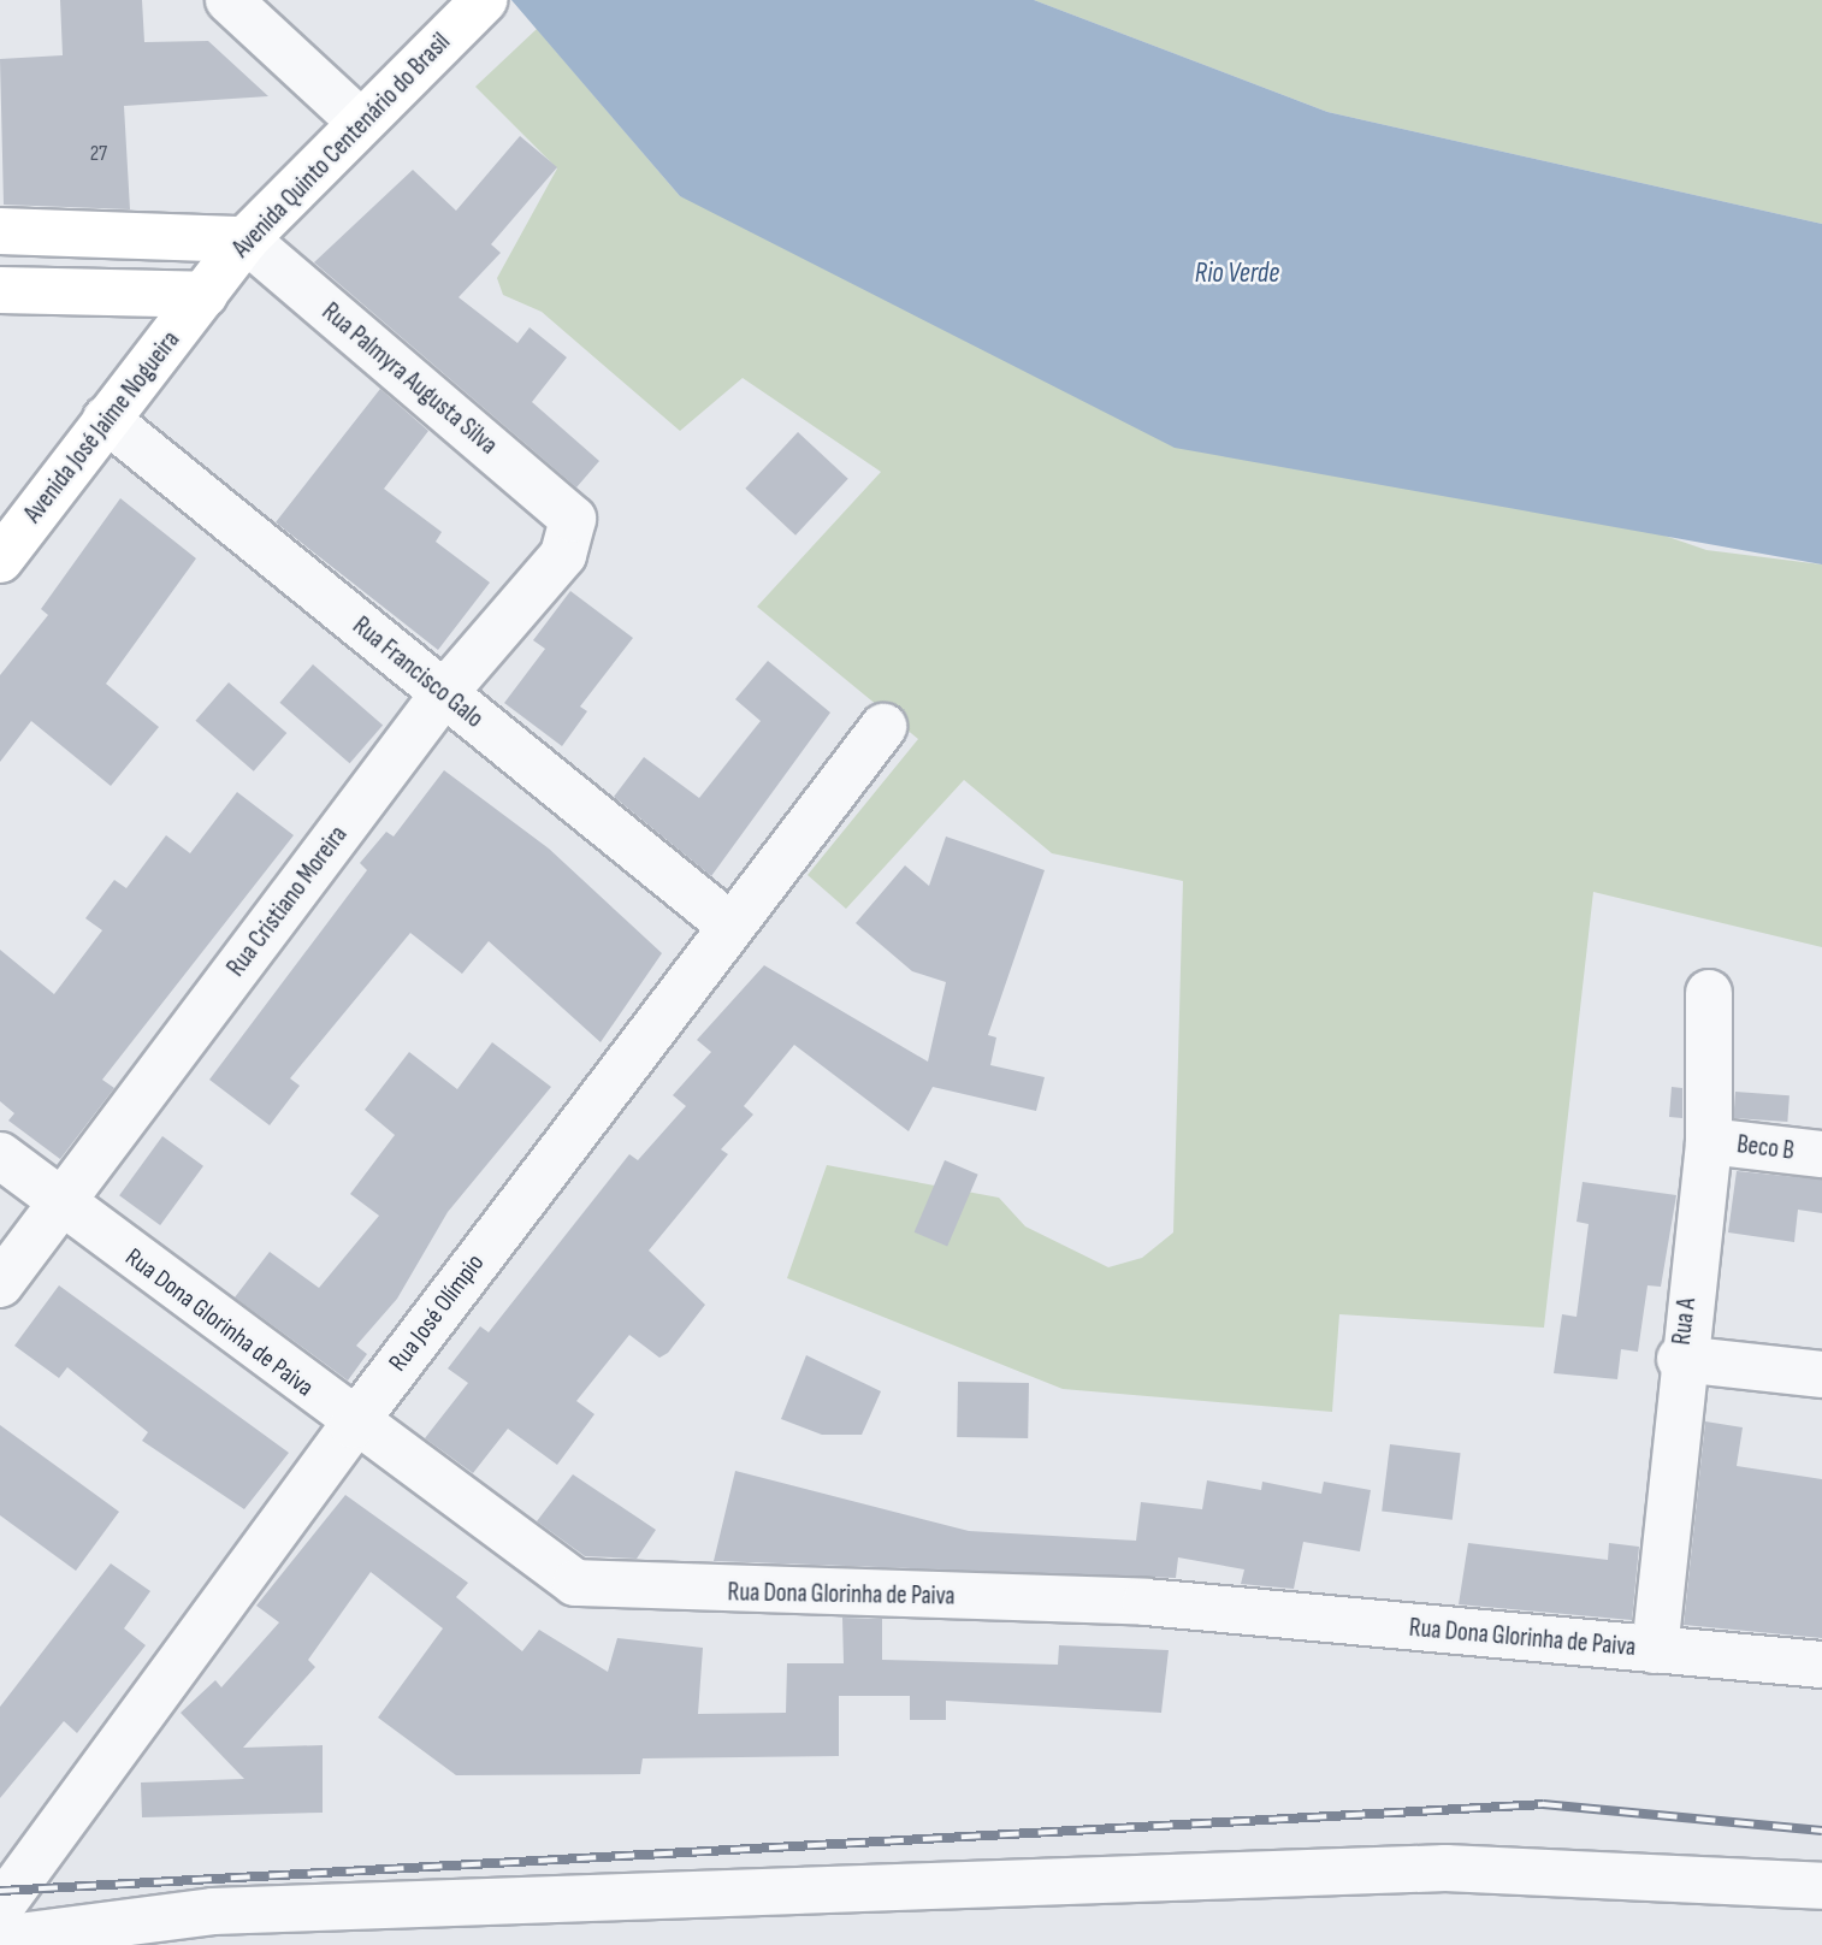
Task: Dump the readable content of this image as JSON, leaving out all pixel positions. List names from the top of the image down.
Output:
{
  "streets": {
    "main road": ["Avenida Quinto Centenário do Brasil", "Avenida José Jaime Nogueira"],
    "street": [
      "Rua Palmyra Augusta Silva",
      "Rua Francisco Galo",
      "Rua Cristiano Moreira",
      "Beco B",
      "Rua José Olímpio",
      "Rua A",
      "Rua Dona Glorinha de Paiva"
    ]
  },
  "crossings": [
    ["Avenida Quinto Centenário do Brasil", "Rua Palmyra Augusta Silva"],
    ["Avenida Quinto Centenário do Brasil", "Avenida José Jaime Nogueira"],
    ["Rua Palmyra Augusta Silva", "Rua Cristiano Moreira"],
    ["Avenida José Jaime Nogueira", "Rua Francisco Galo"],
    ["Rua Francisco Galo", "Rua Cristiano Moreira"],
    ["Rua Francisco Galo", "Rua José Olímpio"],
    ["Rua Cristiano Moreira", "Rua Dona Glorinha de Paiva"],
    ["Beco B", "Rua A"],
    ["Rua José Olímpio", "Rua Dona Glorinha de Paiva"],
    ["Rua A", "Rua Dona Glorinha de Paiva"]
  ],
  "water": ["Rio Verde"],
  "house_numbers": ["27"]
}
